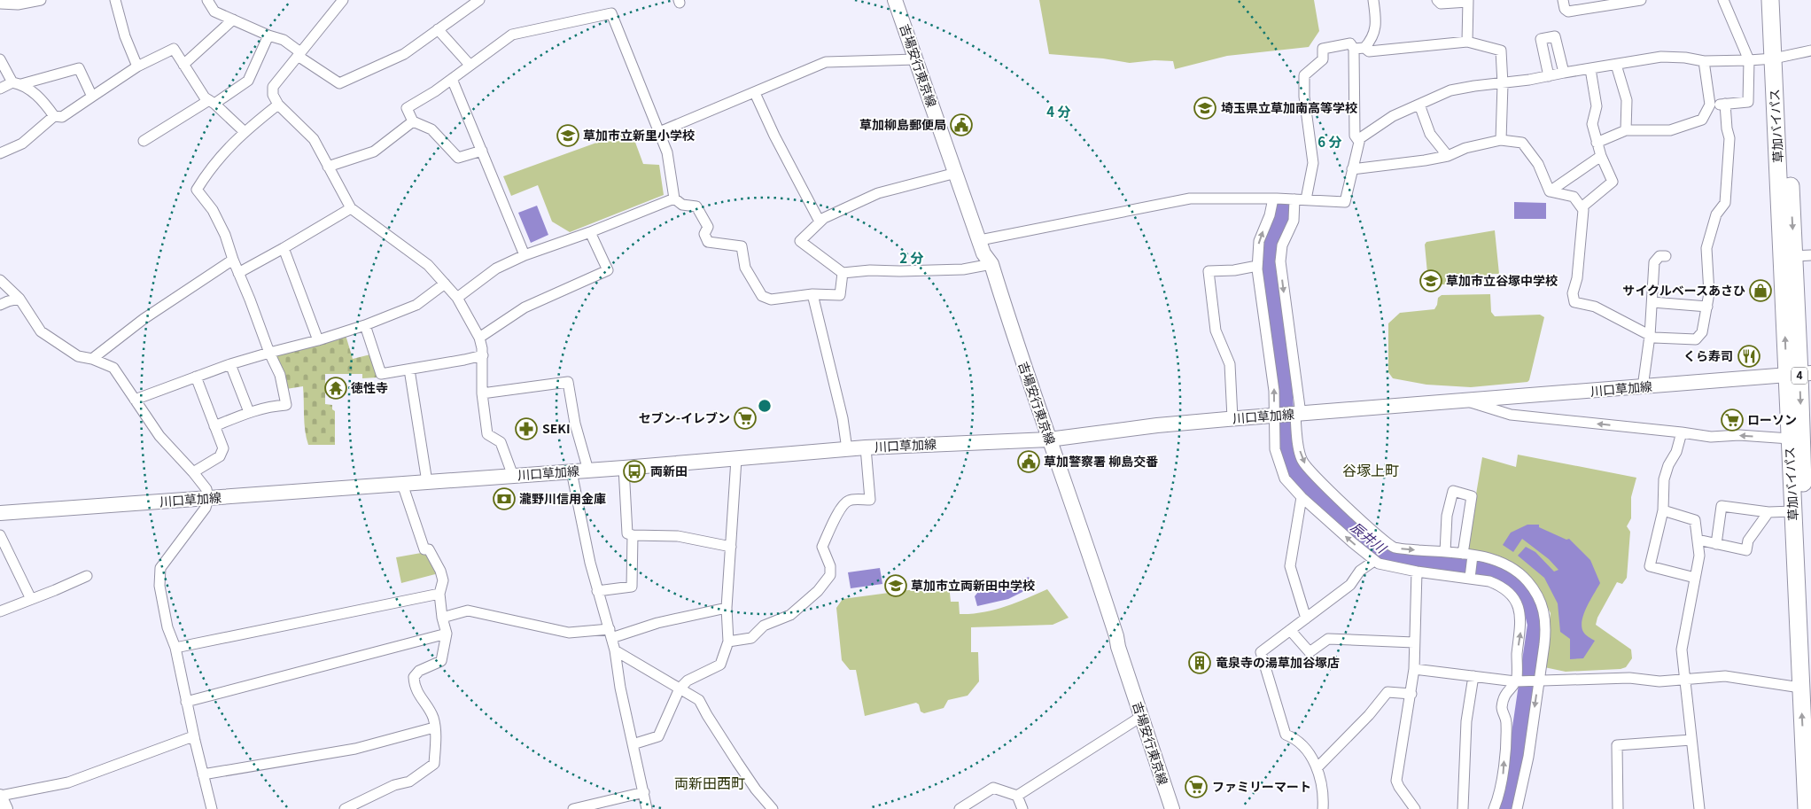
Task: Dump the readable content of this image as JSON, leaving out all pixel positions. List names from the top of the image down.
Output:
{
  "streets": {
    "highway": ["草加バイパス", "4"],
    "main road": ["吉場安行東京線", "川口草加線"]
  },
  "crossings": [
    ["吉場安行東京線", "川口草加線"],
    ["草加バイパス", "川口草加線"]
  ],
  "districts": ["谷塚上町", "両新田西町"],
  "water": ["辰井川"],
  "places": {
    "school or university": [
      "埼玉県立草加南高等学校",
      "草加市立新里小学校",
      "草加市立谷塚中学校",
      "草加市立両新田中学校"
    ],
    "public building": ["草加柳島郵便局", "草加警察署 柳島交番"],
    "shop": ["サイクルベースあさひ"],
    "restaurant": ["くら寿司"],
    "temple": ["徳性寺"],
    "supermarket": ["セブン-イレブン", "ローソン", "ファミリーマート"],
    "pharmacy": ["SEKI"],
    "bus stop": ["両新田"],
    "bank": ["瀧野川信用金庫"],
    "building": ["竜泉寺の湯草加谷塚店"]
  },
  "rings": ["4 分", "6 分", "2 分"]
}
